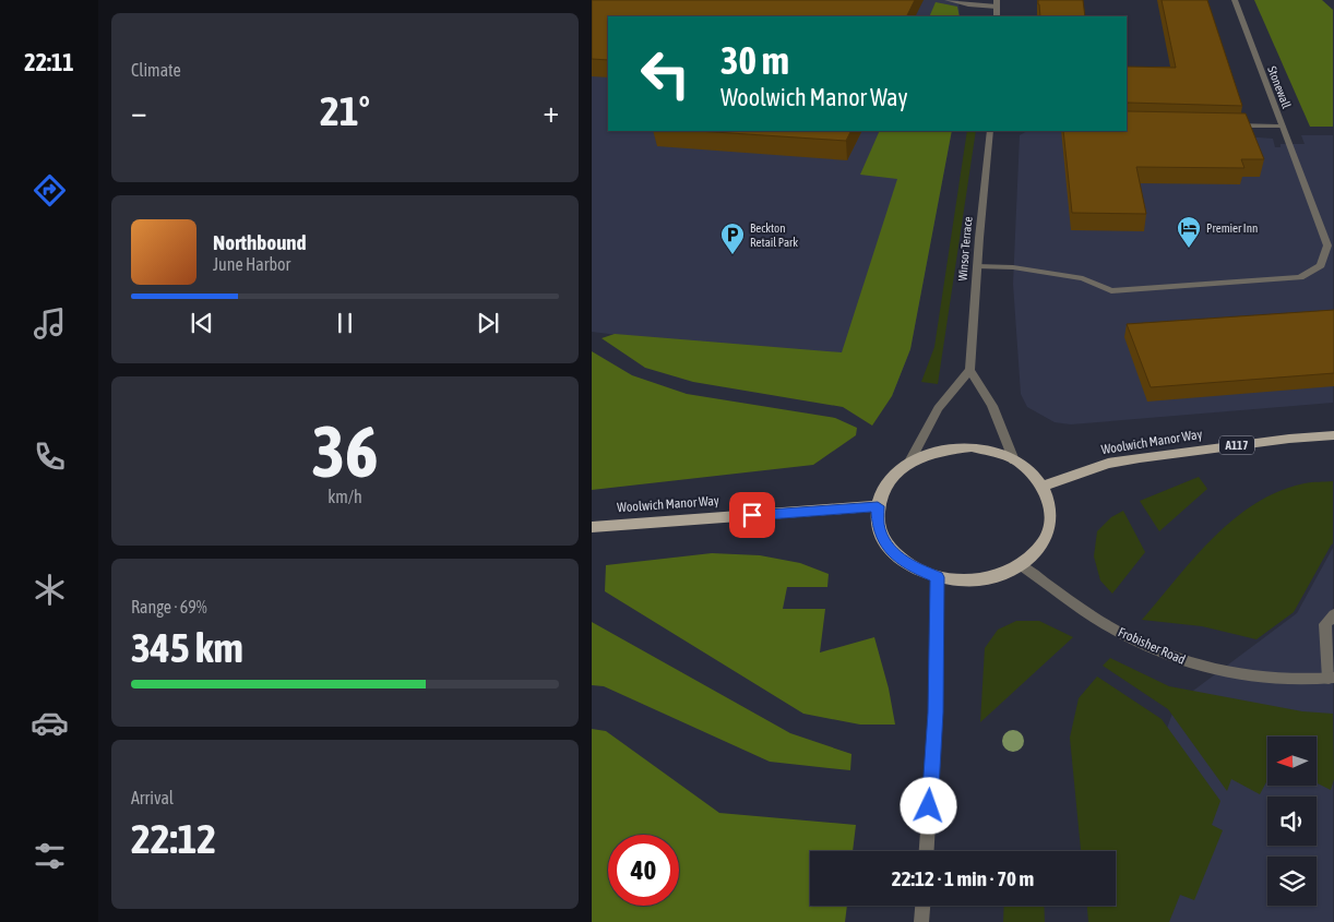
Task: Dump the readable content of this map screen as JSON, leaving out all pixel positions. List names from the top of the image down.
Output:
{
  "streets": {
    "main road": ["Woolwich Manor Way", "A117"],
    "street": ["Stonewall", "Winsor Terrace", "Frobisher Road"]
  },
  "crossings": [
    ["Woolwich Manor Way", "Frobisher Road"]
  ],
  "places": {
    "hotel": ["Premier Inn"],
    "parking": ["Beckton Retail Park"]
  },
  "north": "left",
  "page": {
    "tabs": "22:11",
    "tile": [
      "Climate",
      ["36", "km/h"],
      ["Range · 69%", "345 km"],
      ["Arrival", "22:12"]
    ],
    "turn": ["30 m", "Woolwich Manor Way"],
    "heat": ["−", "21°", "+"],
    "song": ["Northbound", "June Harbor"],
    "limit": "40",
    "trip": "22:12 · 1 min · 70 m"
  }
}
